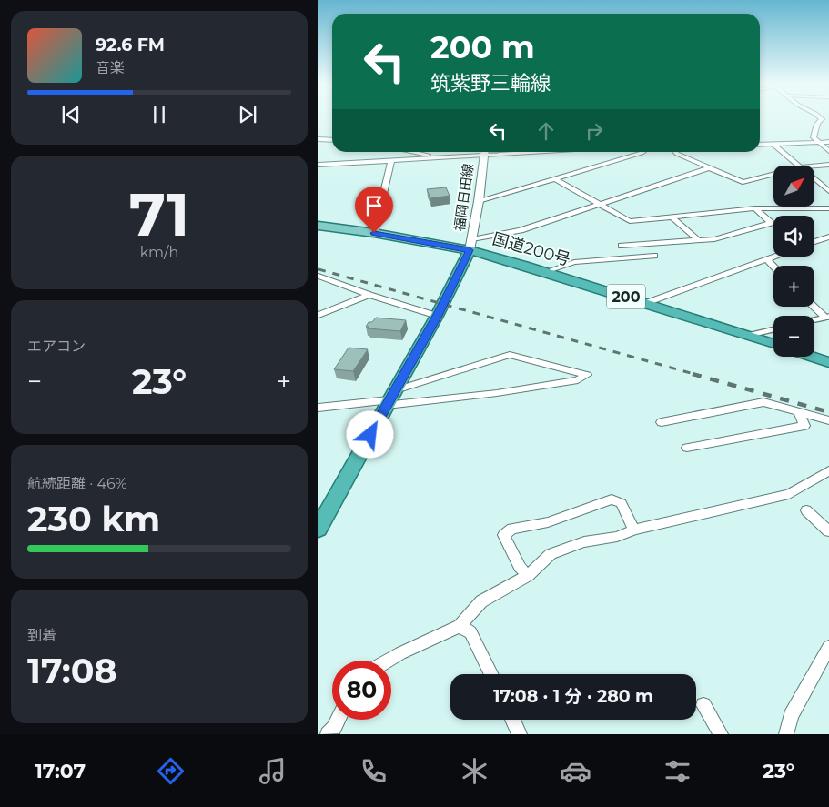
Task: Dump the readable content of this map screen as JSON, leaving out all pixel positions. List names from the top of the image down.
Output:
{
  "streets": {
    "highway": ["国道200号", "200"],
    "main road": ["福岡日田線"]
  },
  "crossings": [
    ["福岡日田線", "国道200号"]
  ],
  "north": "top right",
  "page": {
    "turn": ["200 m", "筑紫野三輪線"],
    "song": ["92.6 FM", "音楽"],
    "tile": [
      ["71", "km/h"],
      "エアコン",
      ["航続距離 · 46%", "230 km"],
      ["到着", "17:08"]
    ],
    "map_buttons": ["+", "−"],
    "heat": ["−", "23°", "+"],
    "limit": "80",
    "trip": "17:08 · 1 分 · 280 m",
    "tabs": ["17:07", "23°"]
  }
}
